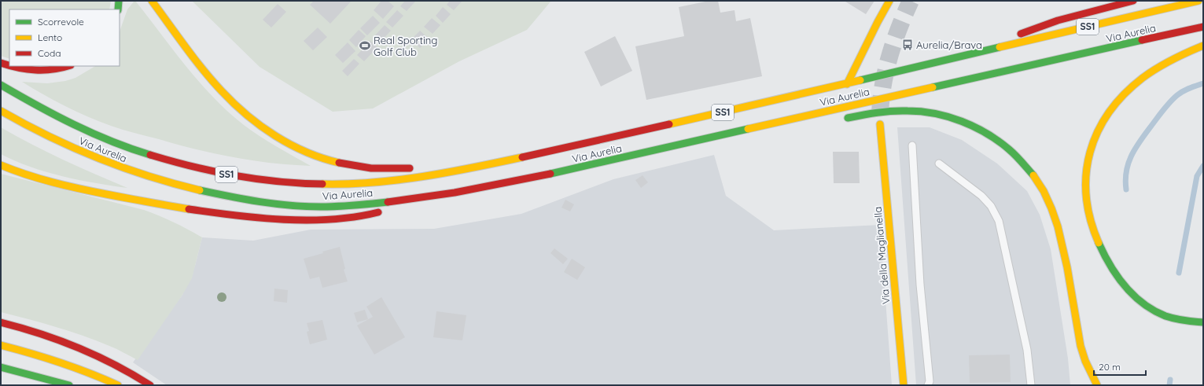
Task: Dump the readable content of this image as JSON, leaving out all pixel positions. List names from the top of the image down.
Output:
{
  "streets": {
    "main road": ["SS1", "Via Aurelia", "Via della Maglianella"]
  },
  "places": {
    "bus stop": ["Aurelia/Brava"],
    "sports": ["Real Sporting Golf Club"]
  },
  "legend": ["Scorrevole", "Lento", "Coda"],
  "scale_bar": "20 m"
}
